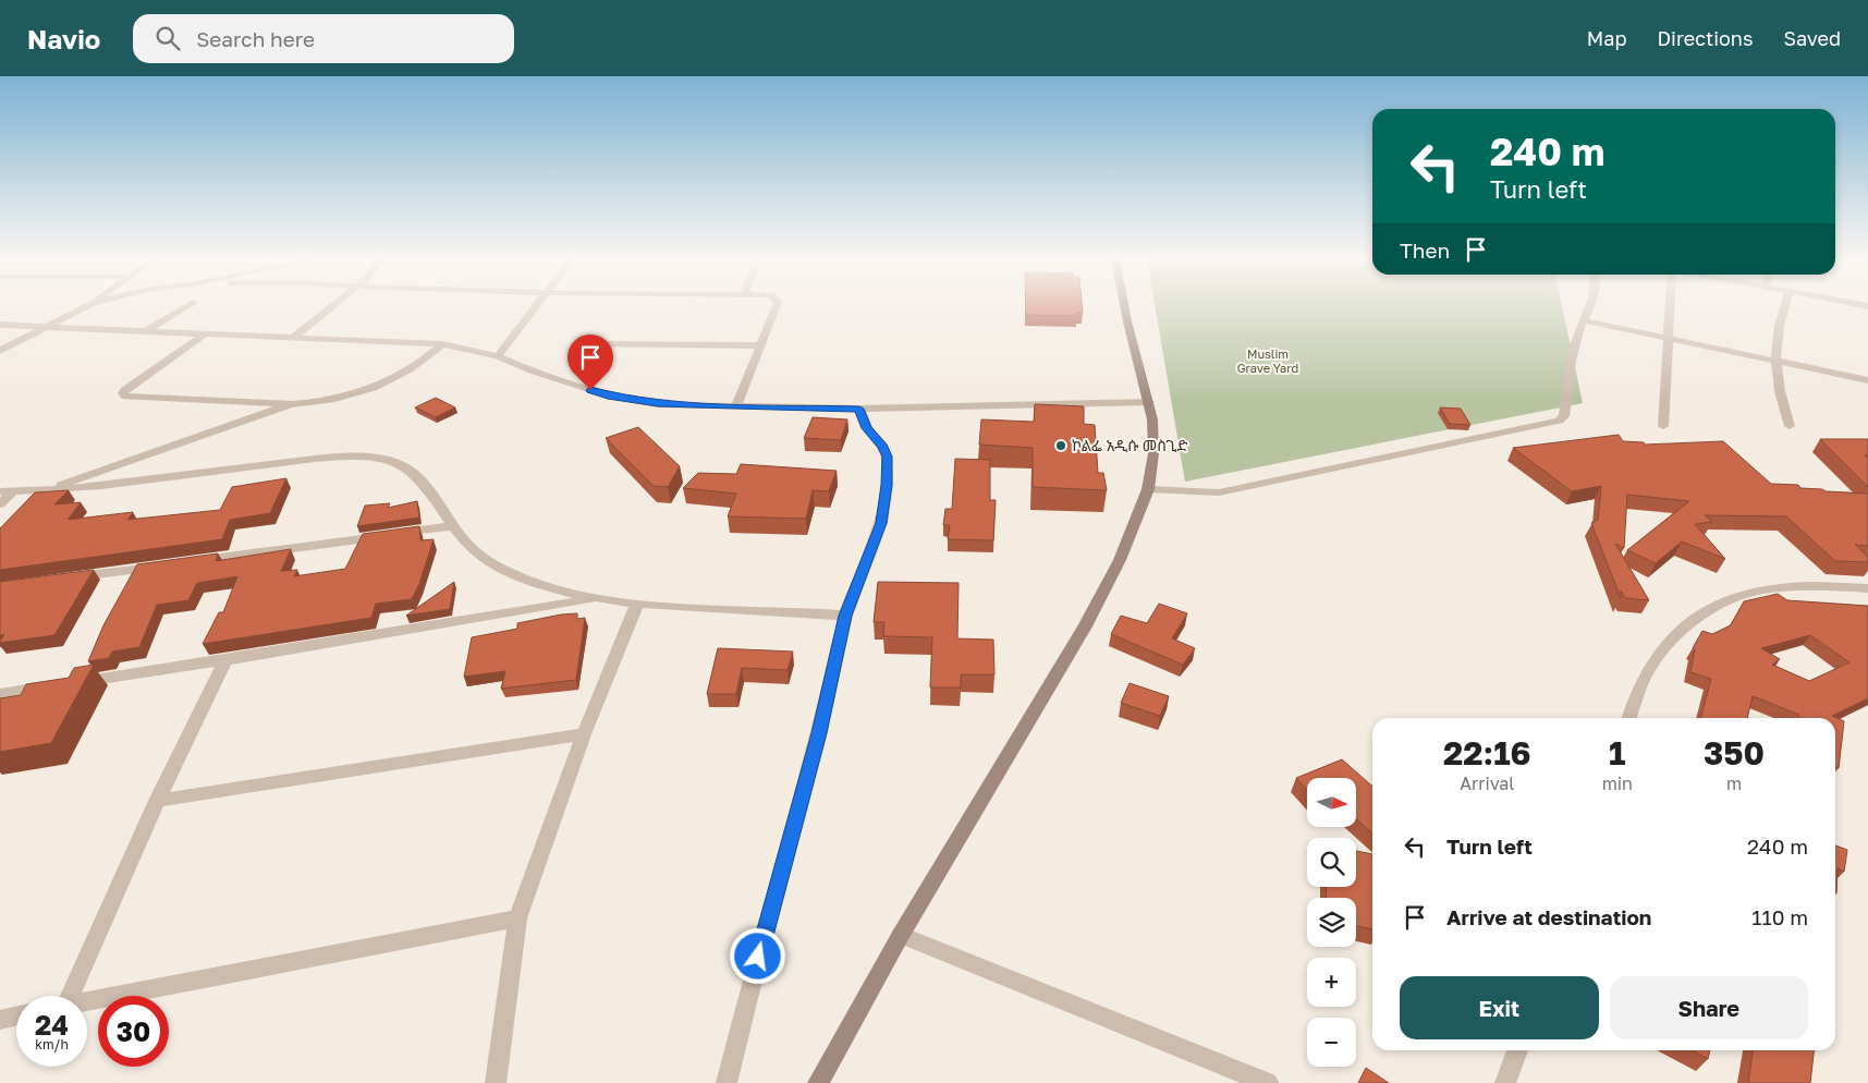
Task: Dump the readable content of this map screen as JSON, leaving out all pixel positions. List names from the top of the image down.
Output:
{
  "parks": ["Muslim Grave Yard"],
  "places": ["ኮልፌ አዲሱ መስጊድ"],
  "north": "right",
  "page": {
    "header": "Navio",
    "search": "Search here",
    "nav": ["Map", "Directions", "Saved"],
    "turn": ["240 m", "Turn left"],
    "then": "Then",
    "eta": [
      "22:16",
      "Arrival",
      "1",
      "min",
      "350",
      "m"
    ],
    "map_buttons": ["+", "−"],
    "list": [
      {
        "name": "Turn left",
        "value": "240 m"
      },
      {
        "name": "Arrive at destination",
        "value": "110 m"
      }
    ],
    "buttons": ["Exit", "Share"],
    "speed": "24 km/h",
    "limit": "30"
  }
}
